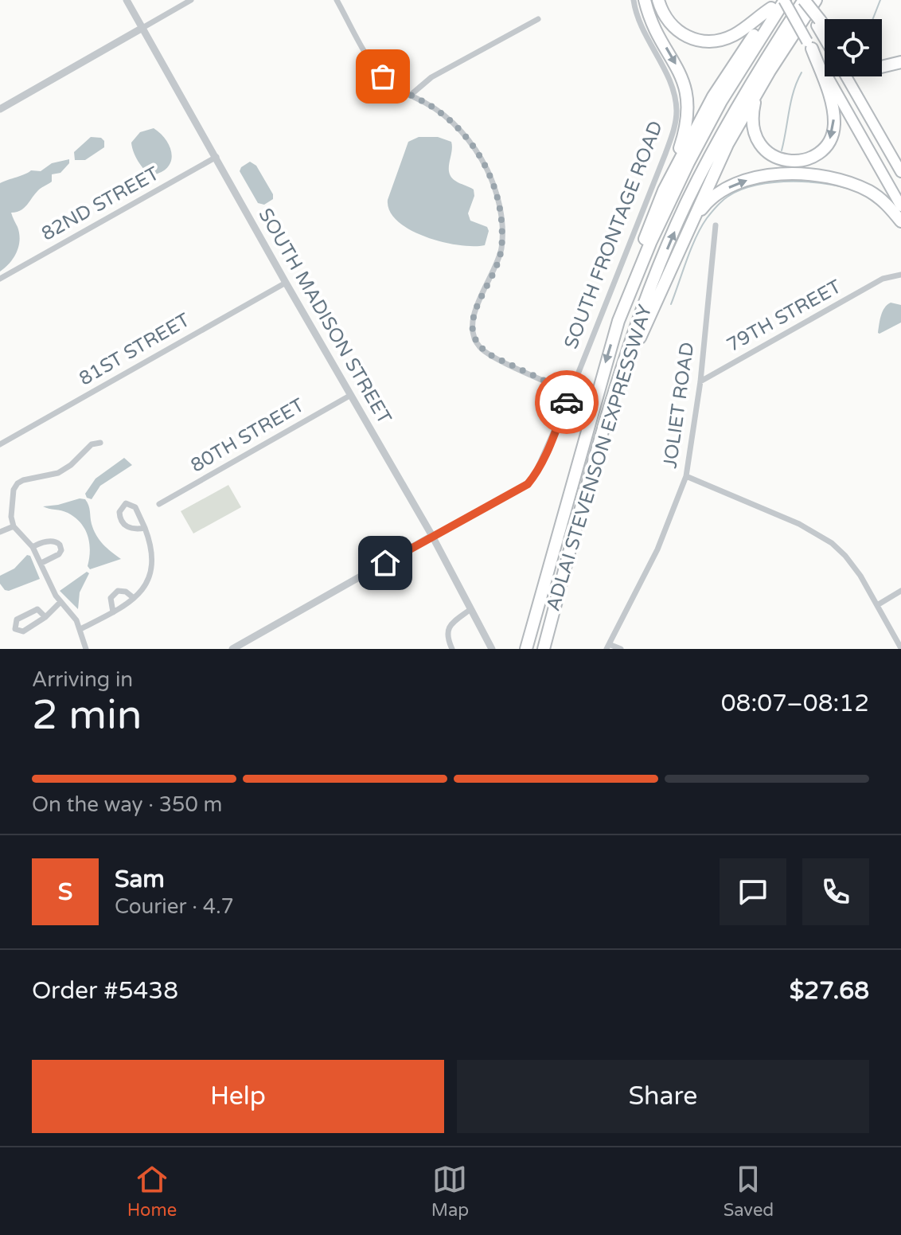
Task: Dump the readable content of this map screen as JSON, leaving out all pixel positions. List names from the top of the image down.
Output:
{
  "streets": {
    "highway": ["ADLAI STEVENSON EXPRESSWAY"],
    "street": [
      "82ND STREET",
      "SOUTH FRONTAGE ROAD",
      "SOUTH MADISON STREET",
      "79TH STREET",
      "81ST STREET",
      "JOLIET ROAD",
      "80TH STREET"
    ]
  },
  "crossings": [
    ["82ND STREET", "SOUTH MADISON STREET"],
    ["SOUTH FRONTAGE ROAD", "SOUTH MADISON STREET"],
    ["SOUTH MADISON STREET", "81ST STREET"],
    ["SOUTH MADISON STREET", "80TH STREET"],
    ["79TH STREET", "JOLIET ROAD"]
  ],
  "page": {
    "heading": ["2 min", "Arriving in", "08:07–08:12"],
    "panel": [
      "Sam",
      "Courier · 4.7",
      "Order #5438",
      "$27.68"
    ],
    "bar": "On the way · 350 m",
    "round": "S",
    "buttons": ["Help", "Share"],
    "tabs": ["Home", "Map", "Saved"]
  }
}
